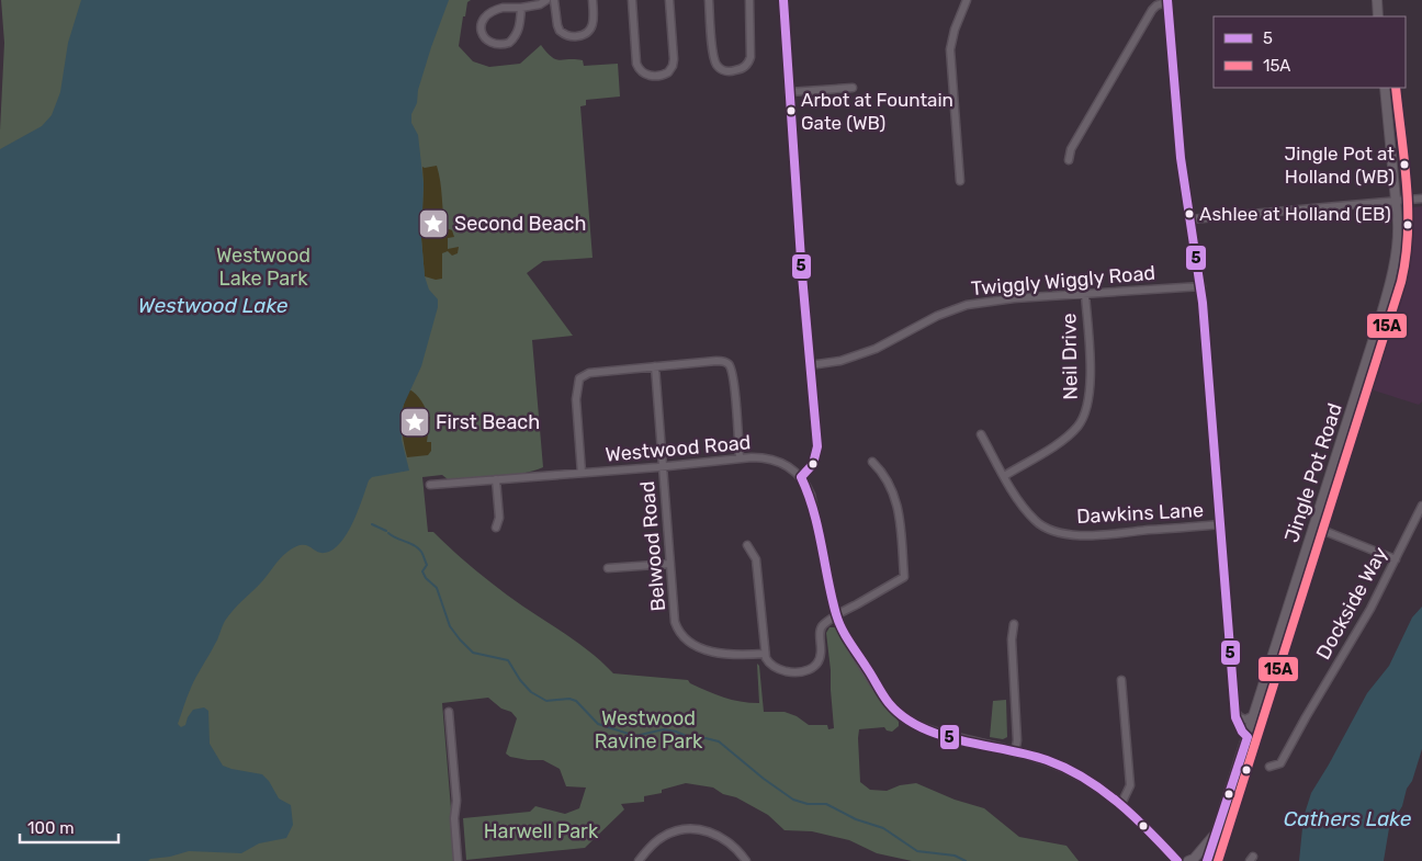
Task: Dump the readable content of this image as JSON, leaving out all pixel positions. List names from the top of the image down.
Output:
{
  "streets": {
    "street": [
      "Twiggly Wiggly Road",
      "Neil Drive",
      "Westwood Road",
      "Jingle Pot Road",
      "Dawkins Lane",
      "Belwood Road",
      "Dockside Way"
    ]
  },
  "crossings": [
    ["Twiggly Wiggly Road", "Neil Drive"],
    ["Neil Drive", "Dawkins Lane"],
    ["Westwood Road", "Belwood Road"]
  ],
  "water": ["Westwood Lake", "Cathers Lake"],
  "parks": ["Westwood Lake Park", "Westwood Ravine Park", "Harwell Park"],
  "places": {
    "other": ["Arbot at Fountain Gate (WB)", "Jingle Pot at Holland (WB)", "Ashlee at Holland (EB)"],
    "place": ["Second Beach", "First Beach"]
  },
  "lines": ["transit line 5", "transit line 15A"],
  "legend": ["5", "15A"],
  "scale_bar": "100 m"
}
